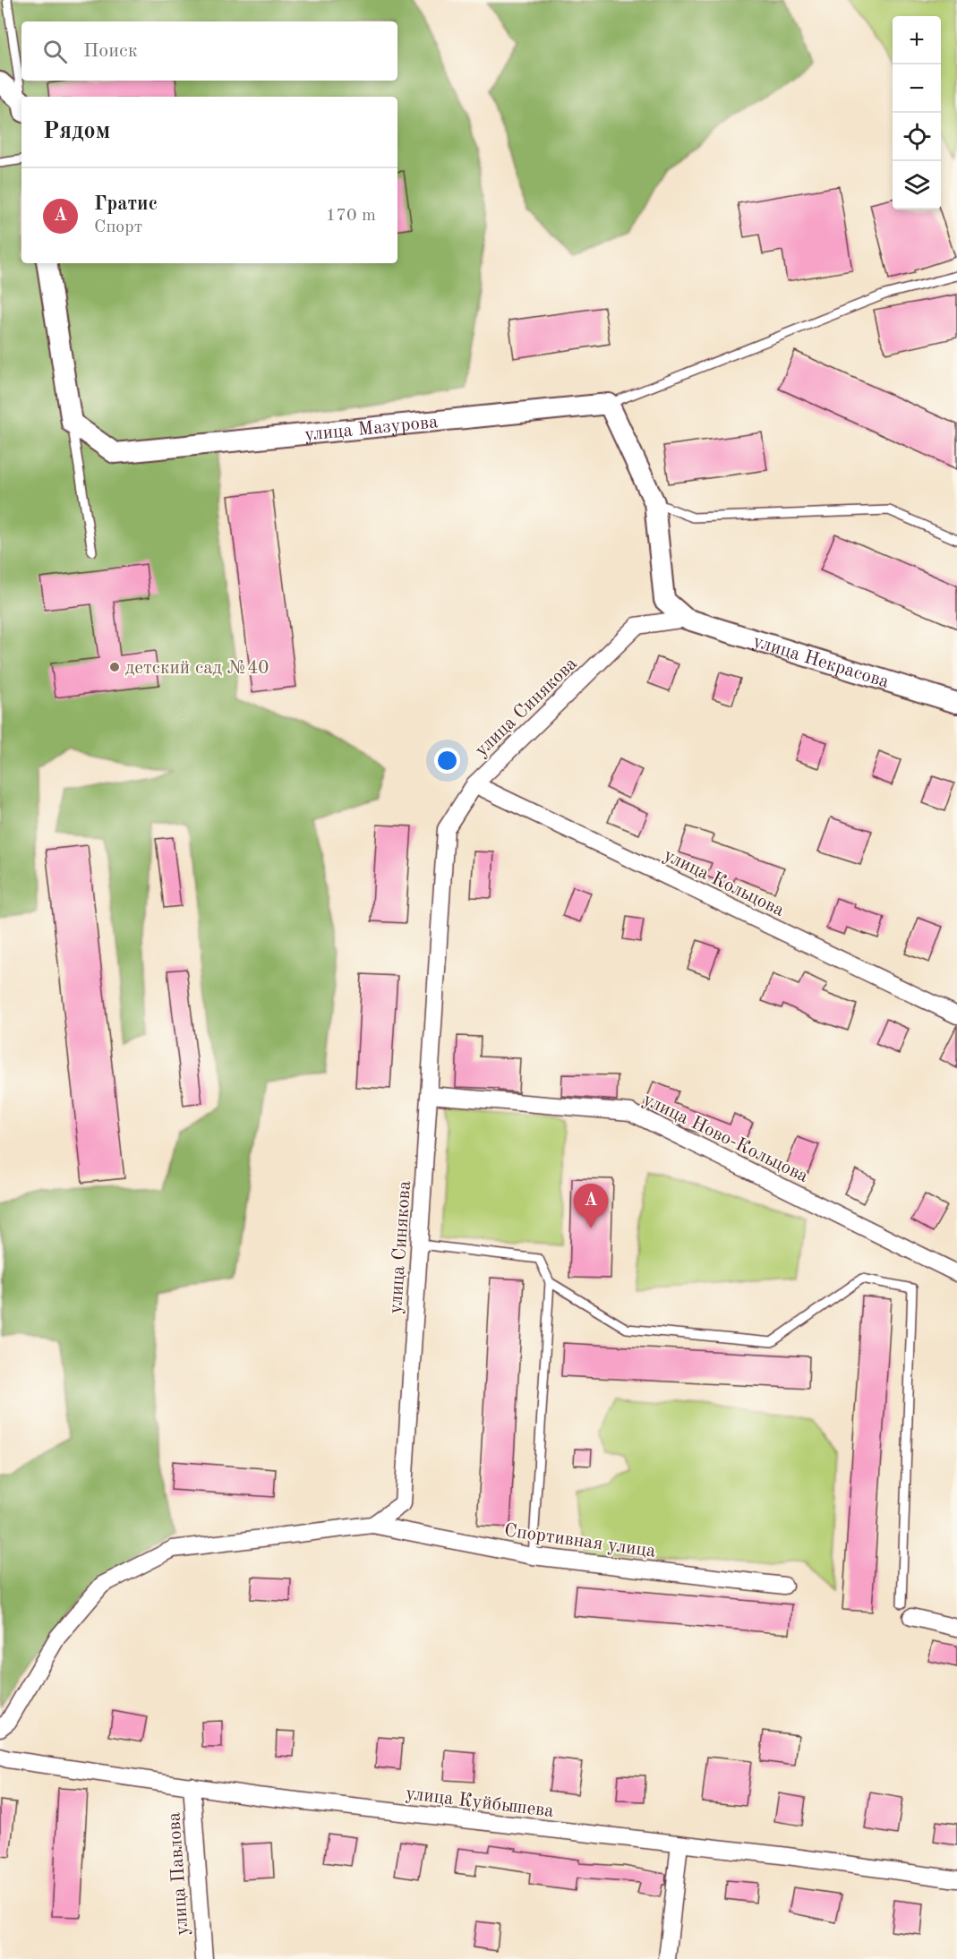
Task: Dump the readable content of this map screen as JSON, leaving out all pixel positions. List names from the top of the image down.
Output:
{
  "streets": {
    "street": [
      "улица Мазурова",
      "улица Некрасова",
      "улица Синякова",
      "улица Кольцова",
      "улица Ново-Кольцова",
      "Спортивная улица",
      "улица Куйбышева",
      "улица Павлова"
    ]
  },
  "crossings": [
    ["улица Некрасова", "улица Синякова"],
    ["улица Синякова", "улица Кольцова"],
    ["улица Синякова", "улица Ново-Кольцова"],
    ["улица Синякова", "Спортивная улица"],
    ["улица Куйбышева", "улица Павлова"]
  ],
  "places": ["детский сад №40"],
  "page": {
    "map_buttons": ["+", "−"],
    "search": "Поиск",
    "heading": "Рядом",
    "list": [
      {
        "mark": "A",
        "name": "Гратис",
        "note": "Спорт",
        "value": "170 m"
      }
    ],
    "pins": "A"
  }
}
